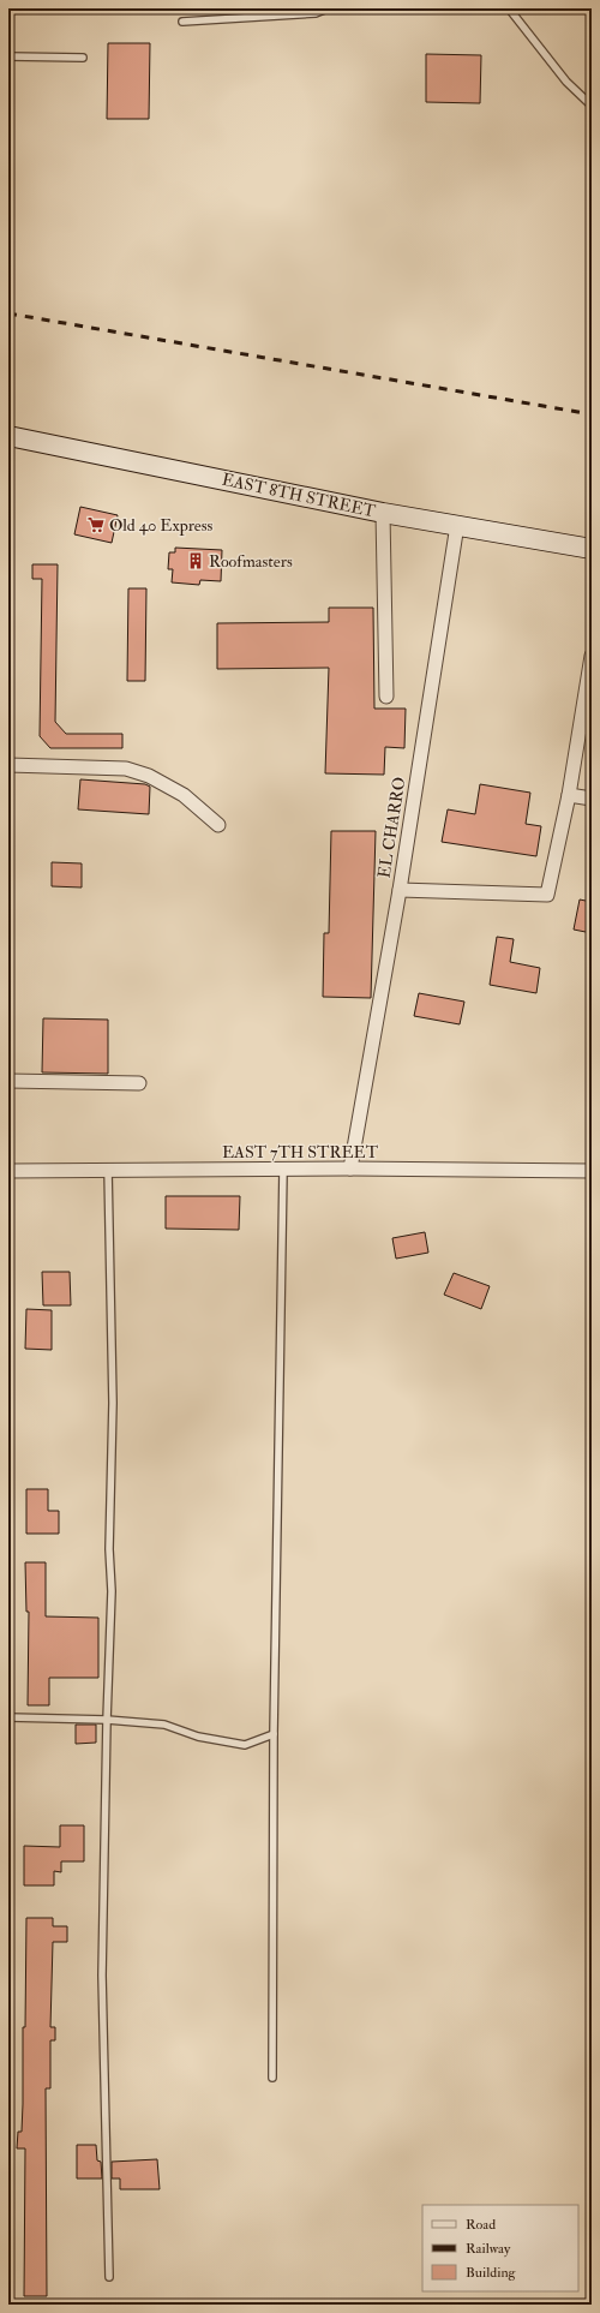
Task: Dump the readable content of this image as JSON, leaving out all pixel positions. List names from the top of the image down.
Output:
{
  "streets": {
    "main road": ["EAST 8TH STREET"],
    "street": ["EL CHARRO", "EAST 7TH STREET"]
  },
  "crossings": [
    ["EAST 8TH STREET", "EL CHARRO"]
  ],
  "places": {
    "supermarket": ["Old 40 Express"],
    "building": ["Roofmasters"]
  },
  "legend": ["Road", "Railway", "Building"]
}
